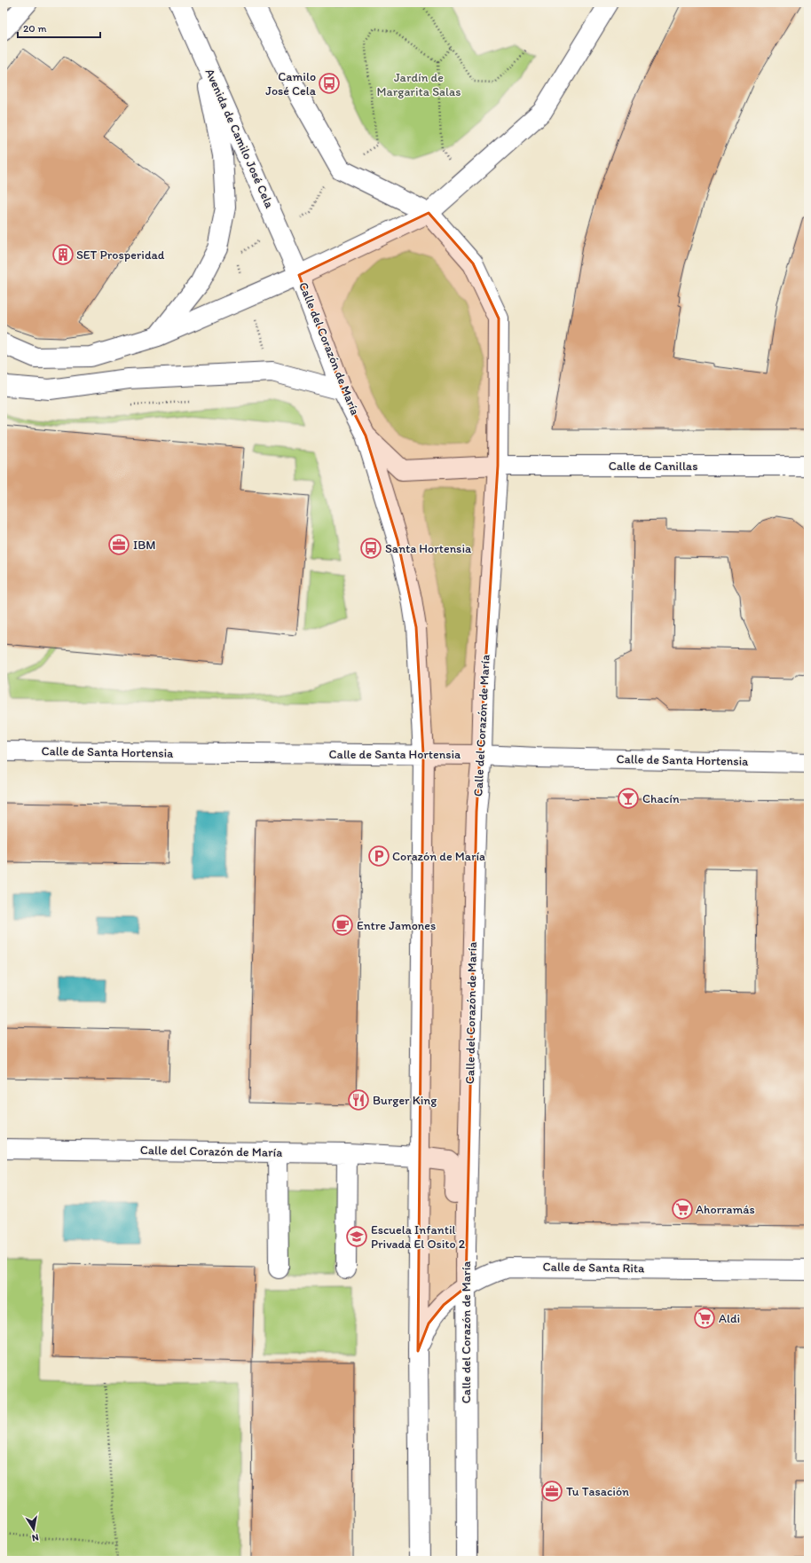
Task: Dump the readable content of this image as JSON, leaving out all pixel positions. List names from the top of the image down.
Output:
{
  "streets": {
    "street": [
      "Avenida de Camilo José Cela",
      "Calle del Corazón de María",
      "Calle de Canillas",
      "Calle de Santa Hortensia",
      "Calle de Santa Rita"
    ]
  },
  "crossings": [
    ["Avenida de Camilo José Cela", "Calle del Corazón de María"],
    ["Calle del Corazón de María", "Calle de Canillas"],
    ["Calle del Corazón de María", "Calle de Santa Hortensia"],
    ["Calle del Corazón de María", "Calle de Santa Rita"]
  ],
  "parks": ["Jardín de Margarita Salas"],
  "places": {
    "bus stop": ["Camilo José Cela", "Santa Hortensia"],
    "building": ["SET Prosperidad"],
    "office": ["IBM", "Tu Tasación"],
    "bar": ["Chacín"],
    "parking": ["Corazón de María"],
    "cafe": ["Entre Jamones"],
    "restaurant": ["Burger King"],
    "supermarket": ["Ahorramás", "Aldi"],
    "school or university": ["Escuela Infantil Privada El Osito 2"]
  },
  "scale_bar": "20 m",
  "north": "bottom"
}
